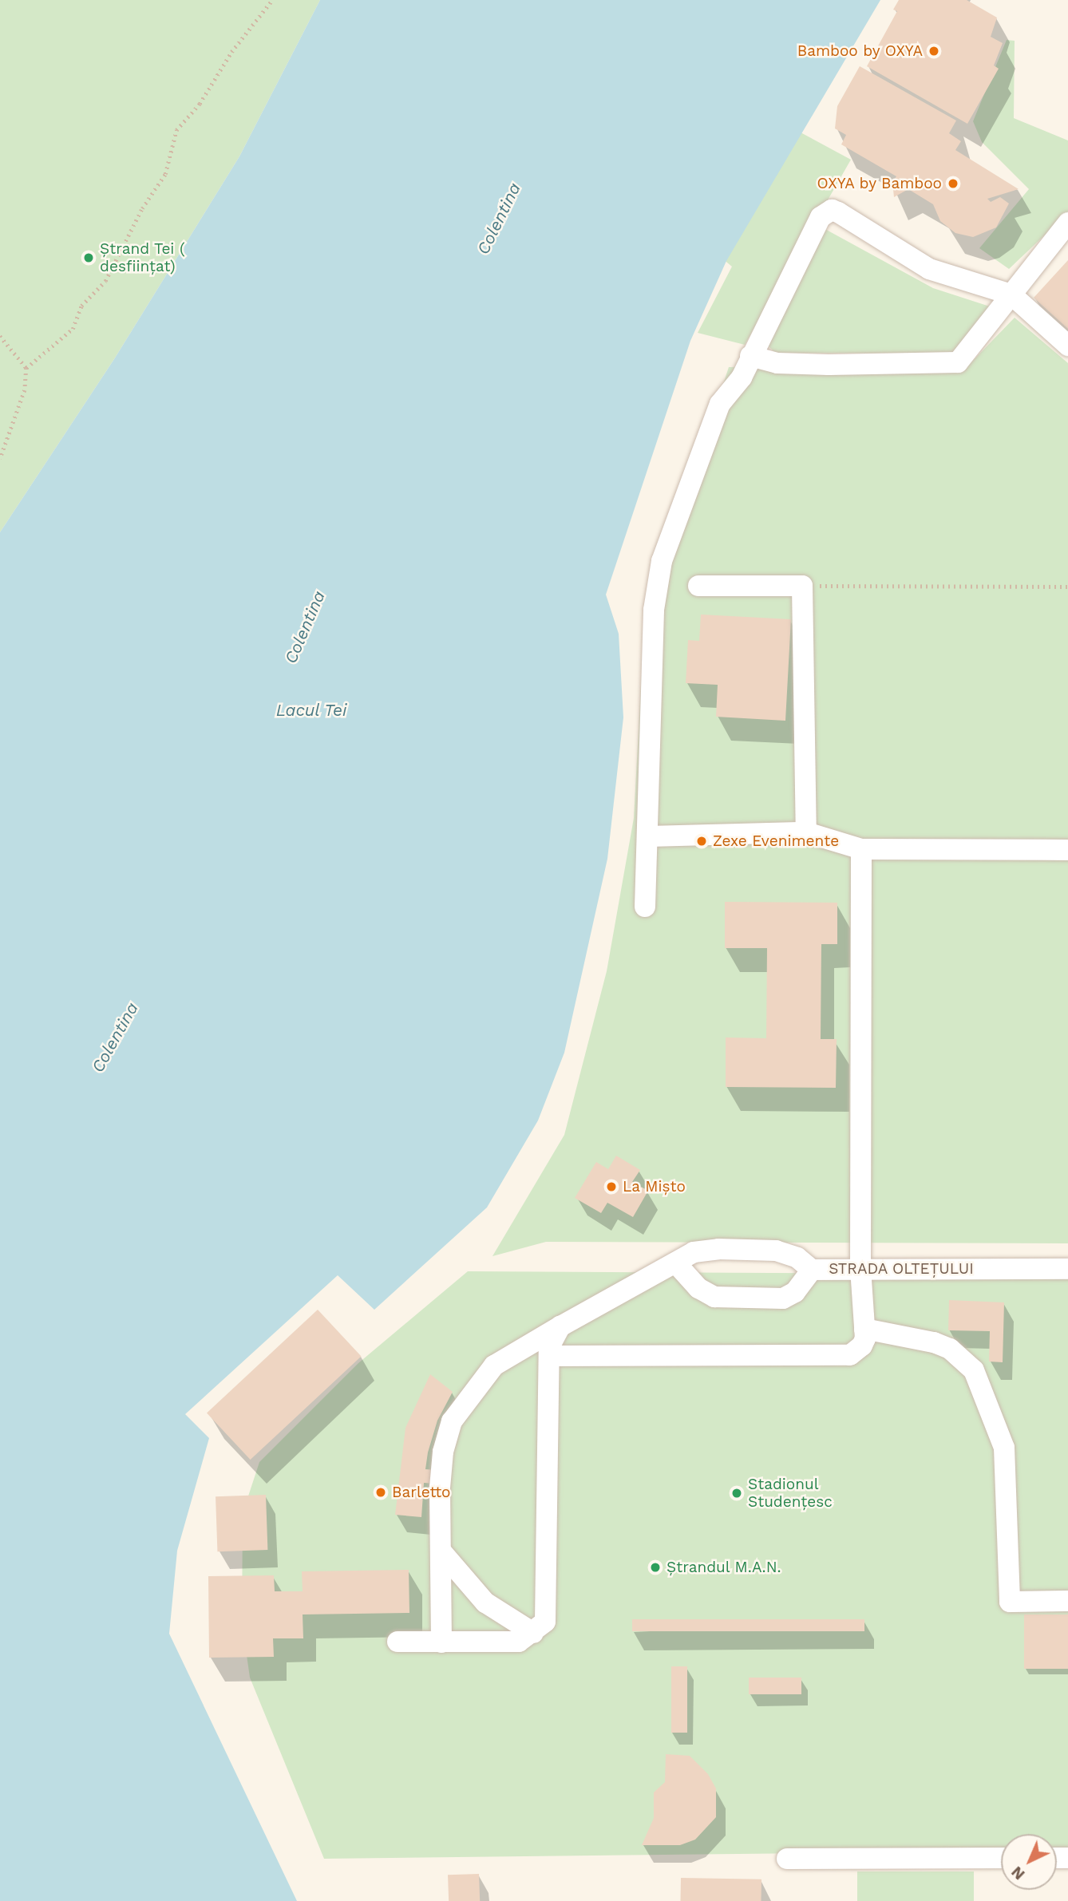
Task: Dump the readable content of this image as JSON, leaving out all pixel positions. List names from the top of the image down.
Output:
{
  "streets": {
    "street": ["STRADA OLTEȚULUI"]
  },
  "water": ["Colentina", "Lacul Tei"],
  "places": [
    "Bamboo by OXYA",
    "OXYA by Bamboo",
    "Ștrand Tei ( desființat)",
    "Zexe Evenimente",
    "La Mișto",
    "Barletto",
    "Stadionul Studențesc",
    "Ștrandul M.A.N."
  ],
  "north": "bottom left"
}
